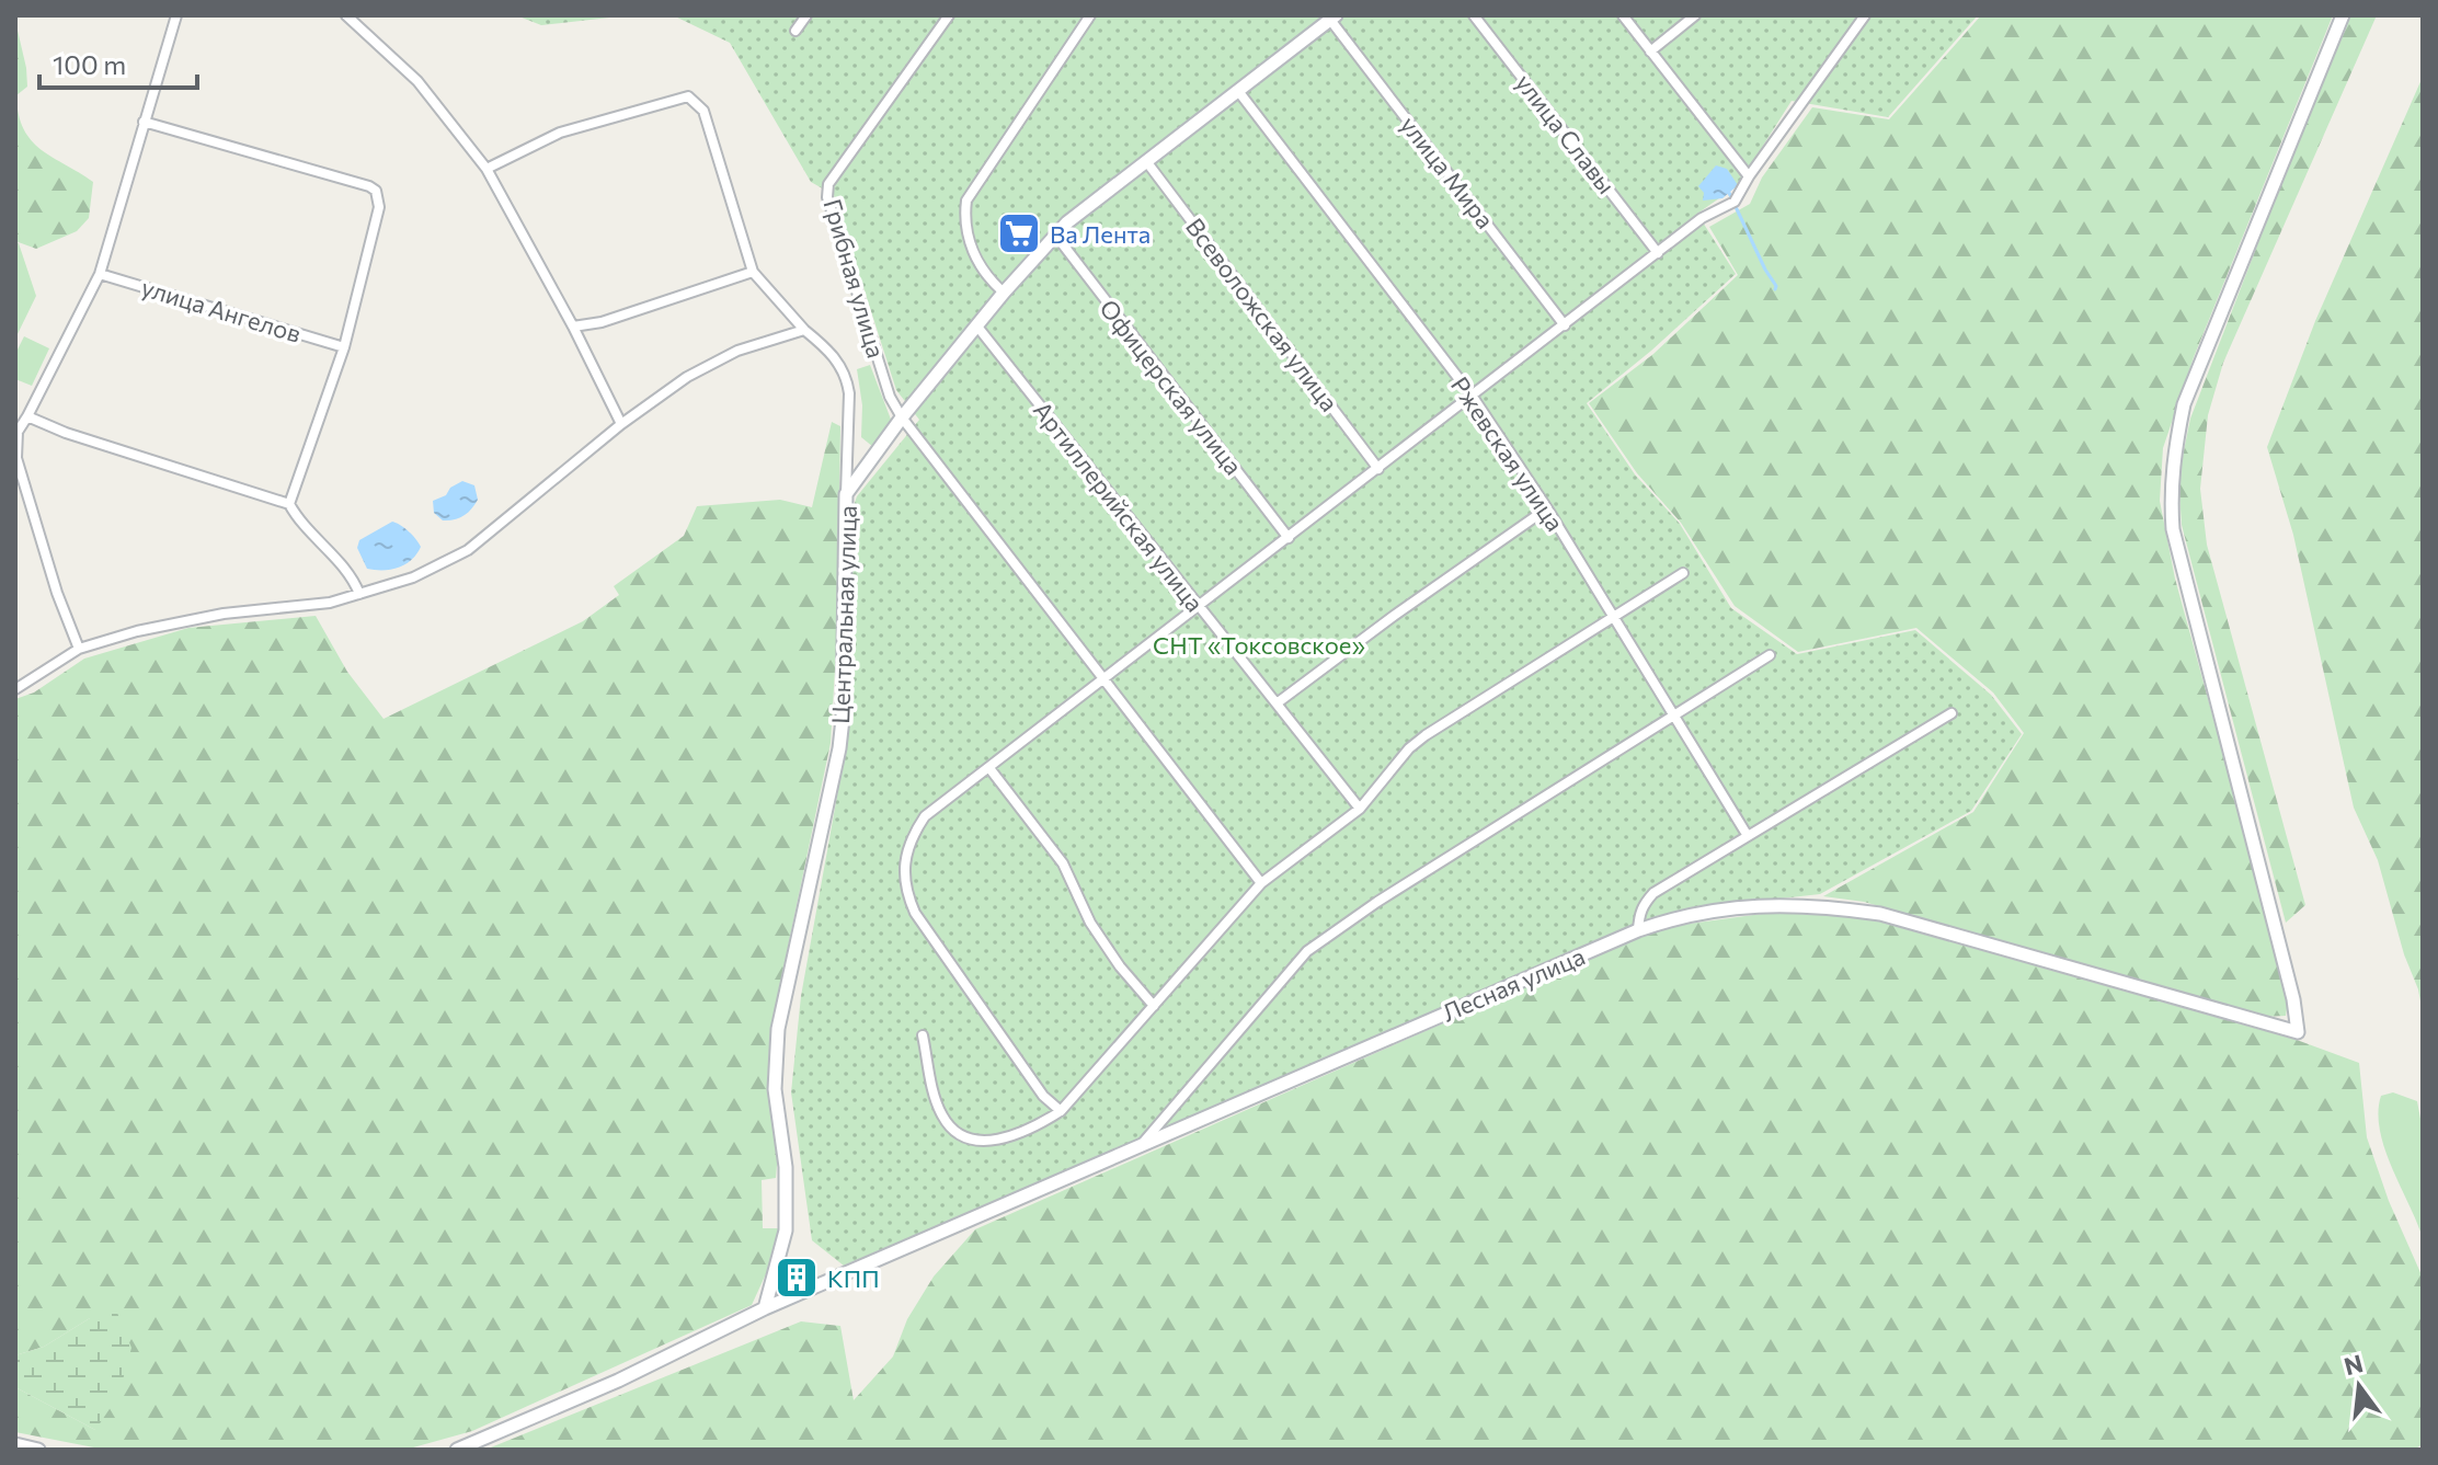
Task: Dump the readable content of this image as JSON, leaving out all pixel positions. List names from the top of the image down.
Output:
{
  "streets": {
    "street": [
      "улица Славы",
      "улица Мира",
      "Грибная улица",
      "улица Ангелов",
      "Всеволожская улица",
      "Офицерская улица",
      "Ржевская улица",
      "Артиллерийская улица",
      "Центральная улица",
      "Лесная улица"
    ]
  },
  "crossings": [
    ["улица Мира", "Центральная улица"],
    ["Грибная улица", "Центральная улица"],
    ["Всеволожская улица", "Центральная улица"],
    ["Офицерская улица", "Центральная улица"],
    ["Ржевская улица", "Центральная улица"],
    ["Артиллерийская улица", "Центральная улица"],
    ["Центральная улица", "Лесная улица"]
  ],
  "parks": ["СНТ «Токсовское»"],
  "places": {
    "supermarket": ["Ва Лента"],
    "building": ["КПП"]
  },
  "scale_bar": "100 m",
  "north": "top"
}
